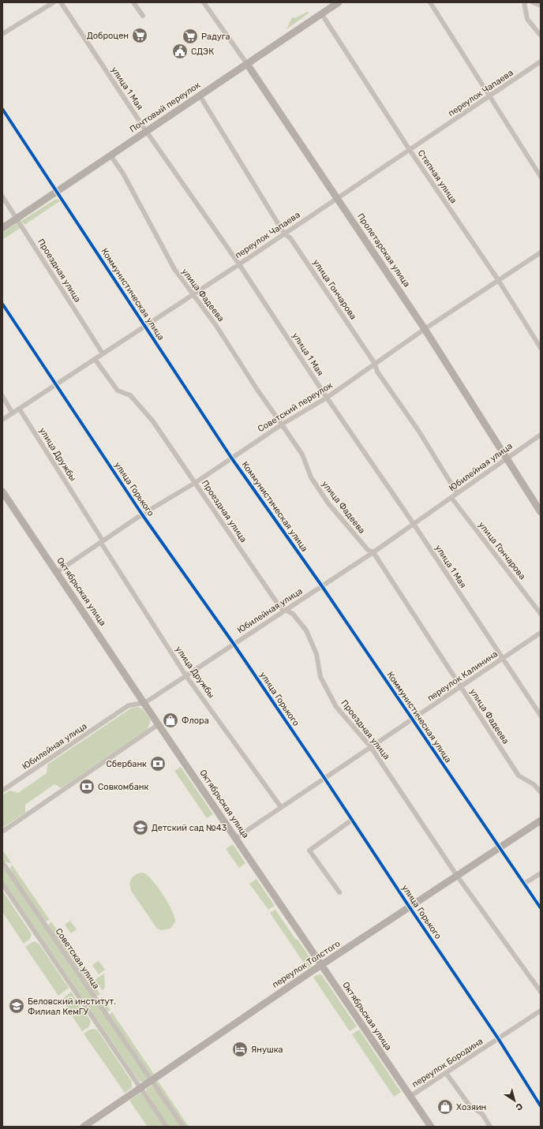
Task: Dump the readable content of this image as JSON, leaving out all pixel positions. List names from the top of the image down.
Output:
{
  "streets": {
    "street": [
      "улица 1 Мая",
      "переулок Чапаева",
      "Почтовый переулок",
      "Степная улица",
      "Пролетарская улица",
      "Проездная улица",
      "улица Гончарова",
      "Коммунистическая улица",
      "улица Фадеева",
      "Советский переулок",
      "улица Дружбы",
      "Юбилейная улица",
      "улица Горького",
      "Октябрьская улица",
      "переулок Калинина",
      "Советская улица",
      "переулок Толстого",
      "переулок Бородина"
    ]
  },
  "crossings": [
    ["улица 1 Мая", "переулок Чапаева"],
    ["улица 1 Мая", "Почтовый переулок"],
    ["улица 1 Мая", "Советский переулок"],
    ["улица 1 Мая", "Юбилейная улица"],
    ["улица 1 Мая", "переулок Калинина"],
    ["переулок Чапаева", "Степная улица"],
    ["переулок Чапаева", "Пролетарская улица"],
    ["переулок Чапаева", "Проездная улица"],
    ["переулок Чапаева", "улица Гончарова"],
    ["переулок Чапаева", "Коммунистическая улица"],
    ["переулок Чапаева", "улица Фадеева"],
    ["переулок Чапаева", "улица Дружбы"],
    ["переулок Чапаева", "улица Горького"],
    ["Почтовый переулок", "Степная улица"],
    ["Почтовый переулок", "Пролетарская улица"],
    ["Почтовый переулок", "Проездная улица"],
    ["Почтовый переулок", "улица Гончарова"],
    ["Почтовый переулок", "Коммунистическая улица"],
    ["Почтовый переулок", "улица Фадеева"],
    ["Степная улица", "Советский переулок"],
    ["Пролетарская улица", "Советский переулок"],
    ["Пролетарская улица", "Юбилейная улица"],
    ["Проездная улица", "Советский переулок"],
    ["Проездная улица", "Юбилейная улица"],
    ["Проездная улица", "переулок Калинина"],
    ["Проездная улица", "переулок Толстого"],
    ["улица Гончарова", "Советский переулок"],
    ["улица Гончарова", "Юбилейная улица"],
    ["Коммунистическая улица", "Советский переулок"],
    ["Коммунистическая улица", "Юбилейная улица"],
    ["Коммунистическая улица", "переулок Калинина"],
    ["Коммунистическая улица", "переулок Толстого"],
    ["улица Фадеева", "Советский переулок"],
    ["улица Фадеева", "Юбилейная улица"],
    ["улица Фадеева", "переулок Калинина"],
    ["Советский переулок", "улица Дружбы"],
    ["Советский переулок", "улица Горького"],
    ["Советский переулок", "Октябрьская улица"],
    ["улица Дружбы", "Юбилейная улица"],
    ["улица Дружбы", "переулок Калинина"],
    ["Юбилейная улица", "улица Горького"],
    ["Юбилейная улица", "Октябрьская улица"],
    ["улица Горького", "переулок Калинина"],
    ["улица Горького", "переулок Толстого"],
    ["улица Горького", "переулок Бородина"],
    ["Октябрьская улица", "переулок Калинина"],
    ["Октябрьская улица", "переулок Толстого"],
    ["Октябрьская улица", "переулок Бородина"],
    ["Советская улица", "переулок Толстого"]
  ],
  "places": {
    "supermarket": ["Доброцен", "Радуга"],
    "public building": ["СДЭК"],
    "shop": ["Флора", "Хозяин"],
    "bank": ["Сбербанк", "Совкомбанк"],
    "school or university": ["Детский сад №43", "Беловский институт. Филиал КемГУ"],
    "hotel": ["Янушка"]
  },
  "north": "bottom right"
}
